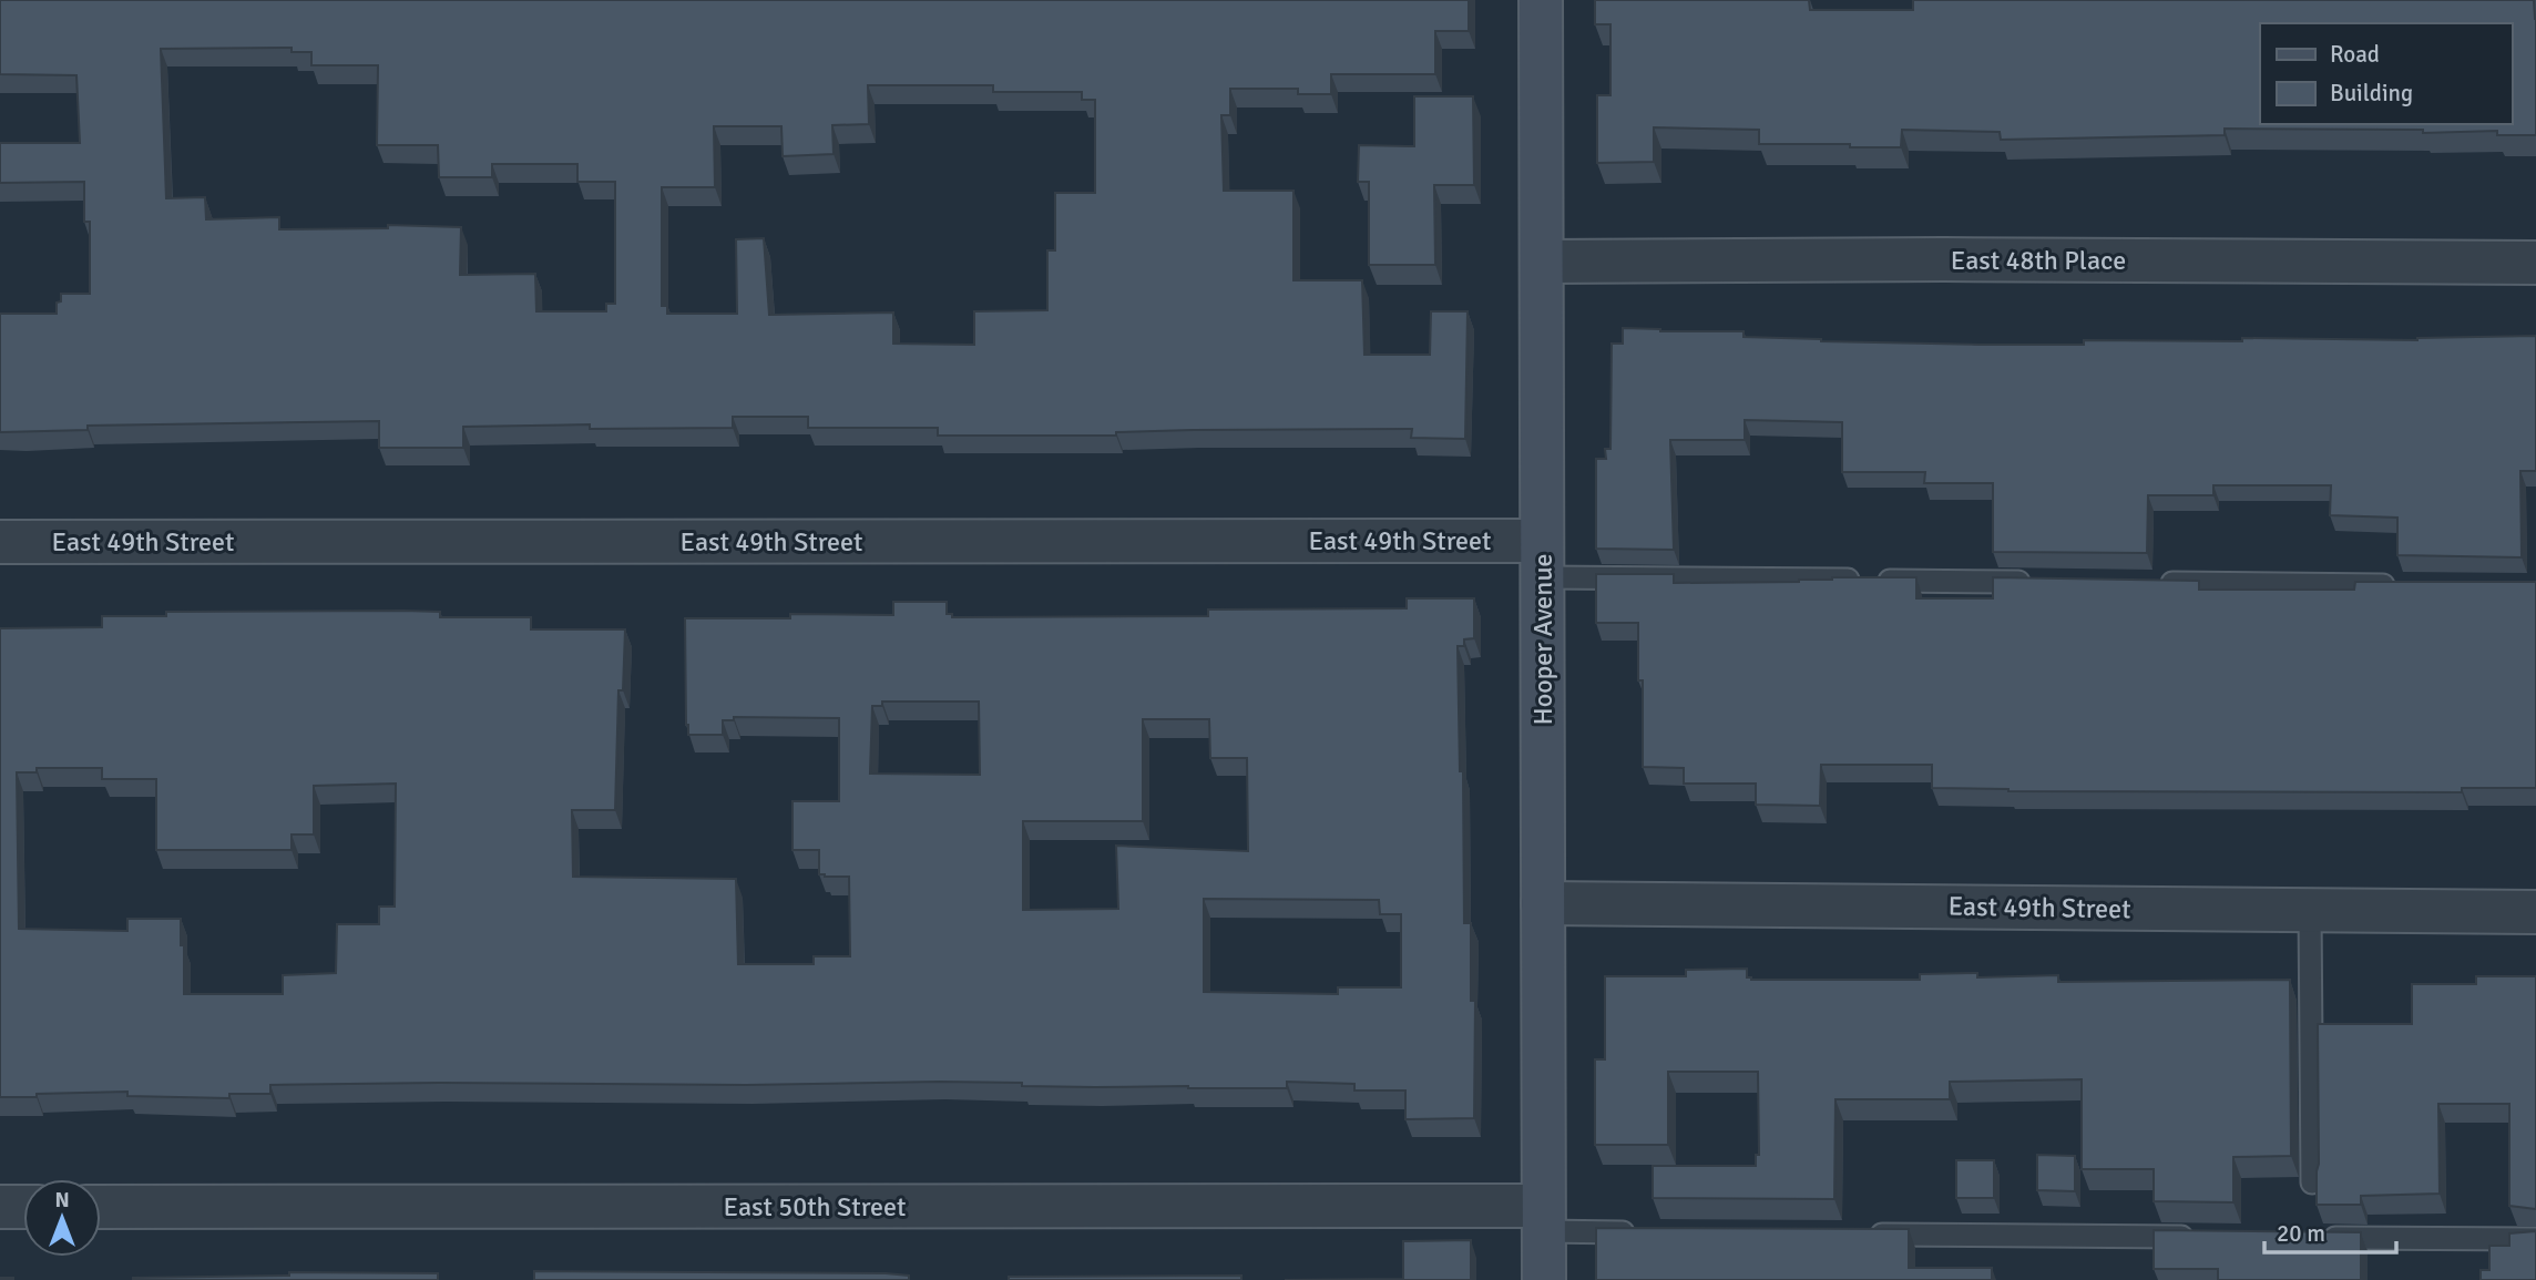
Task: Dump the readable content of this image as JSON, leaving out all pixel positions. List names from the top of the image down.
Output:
{
  "streets": {
    "street": [
      "East 48th Place",
      "East 49th Street",
      "Hooper Avenue",
      "East 50th Street"
    ]
  },
  "crossings": [
    ["East 48th Place", "Hooper Avenue"],
    ["East 49th Street", "Hooper Avenue"],
    ["Hooper Avenue", "East 50th Street"]
  ],
  "legend": ["Road", "Building"],
  "scale_bar": "20 m",
  "north": "top"
}
